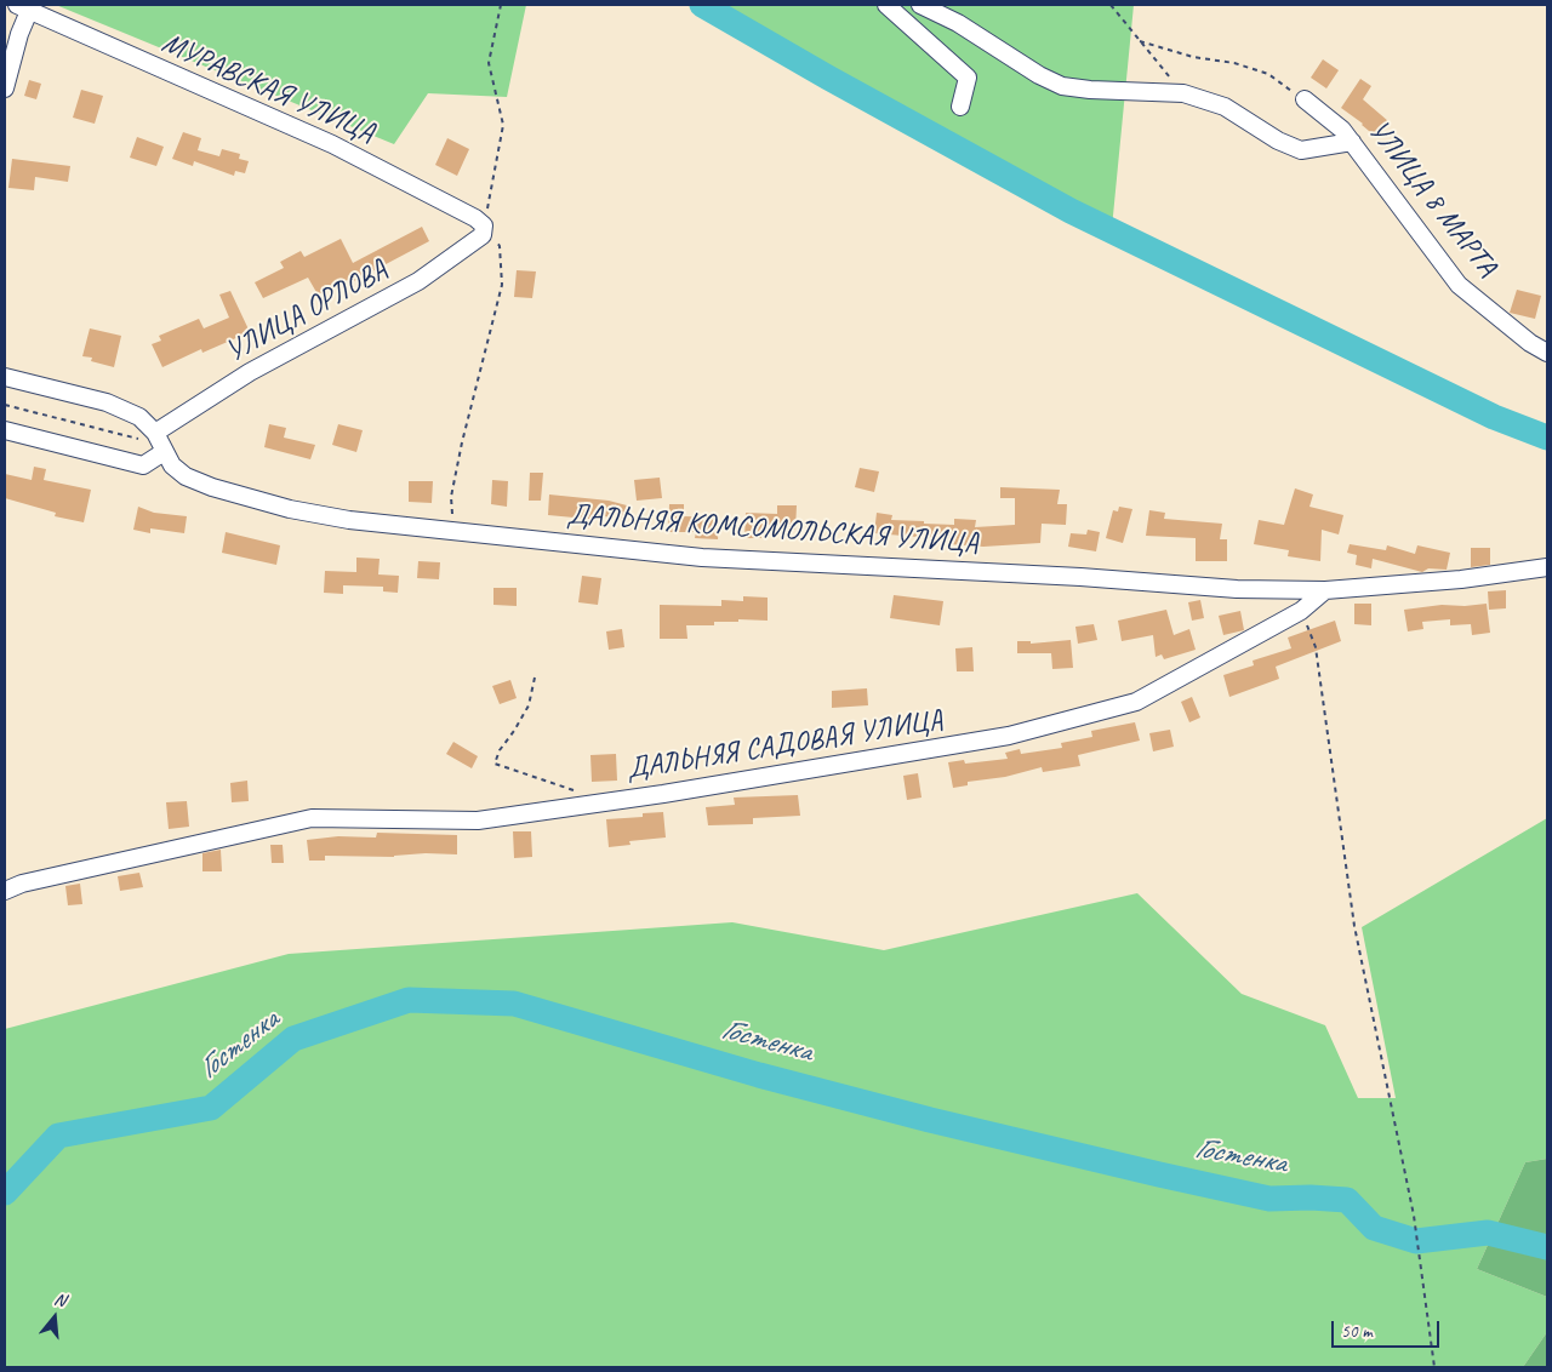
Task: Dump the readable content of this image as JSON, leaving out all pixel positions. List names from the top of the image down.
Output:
{
  "streets": {
    "street": [
      "МУРАВСКАЯ УЛИЦА",
      "УЛИЦА 8 МАРТА",
      "УЛИЦА ОРЛОВА",
      "ДАЛЬНЯЯ КОМСОМОЛЬСКАЯ УЛИЦА",
      "ДАЛЬНЯЯ САДОВАЯ УЛИЦА"
    ]
  },
  "crossings": [
    ["МУРАВСКАЯ УЛИЦА", "УЛИЦА ОРЛОВА"],
    ["УЛИЦА ОРЛОВА", "ДАЛЬНЯЯ КОМСОМОЛЬСКАЯ УЛИЦА"],
    ["ДАЛЬНЯЯ КОМСОМОЛЬСКАЯ УЛИЦА", "ДАЛЬНЯЯ САДОВАЯ УЛИЦА"]
  ],
  "water": ["Гостенка"],
  "scale_bar": "50 m",
  "north": "top"
}
